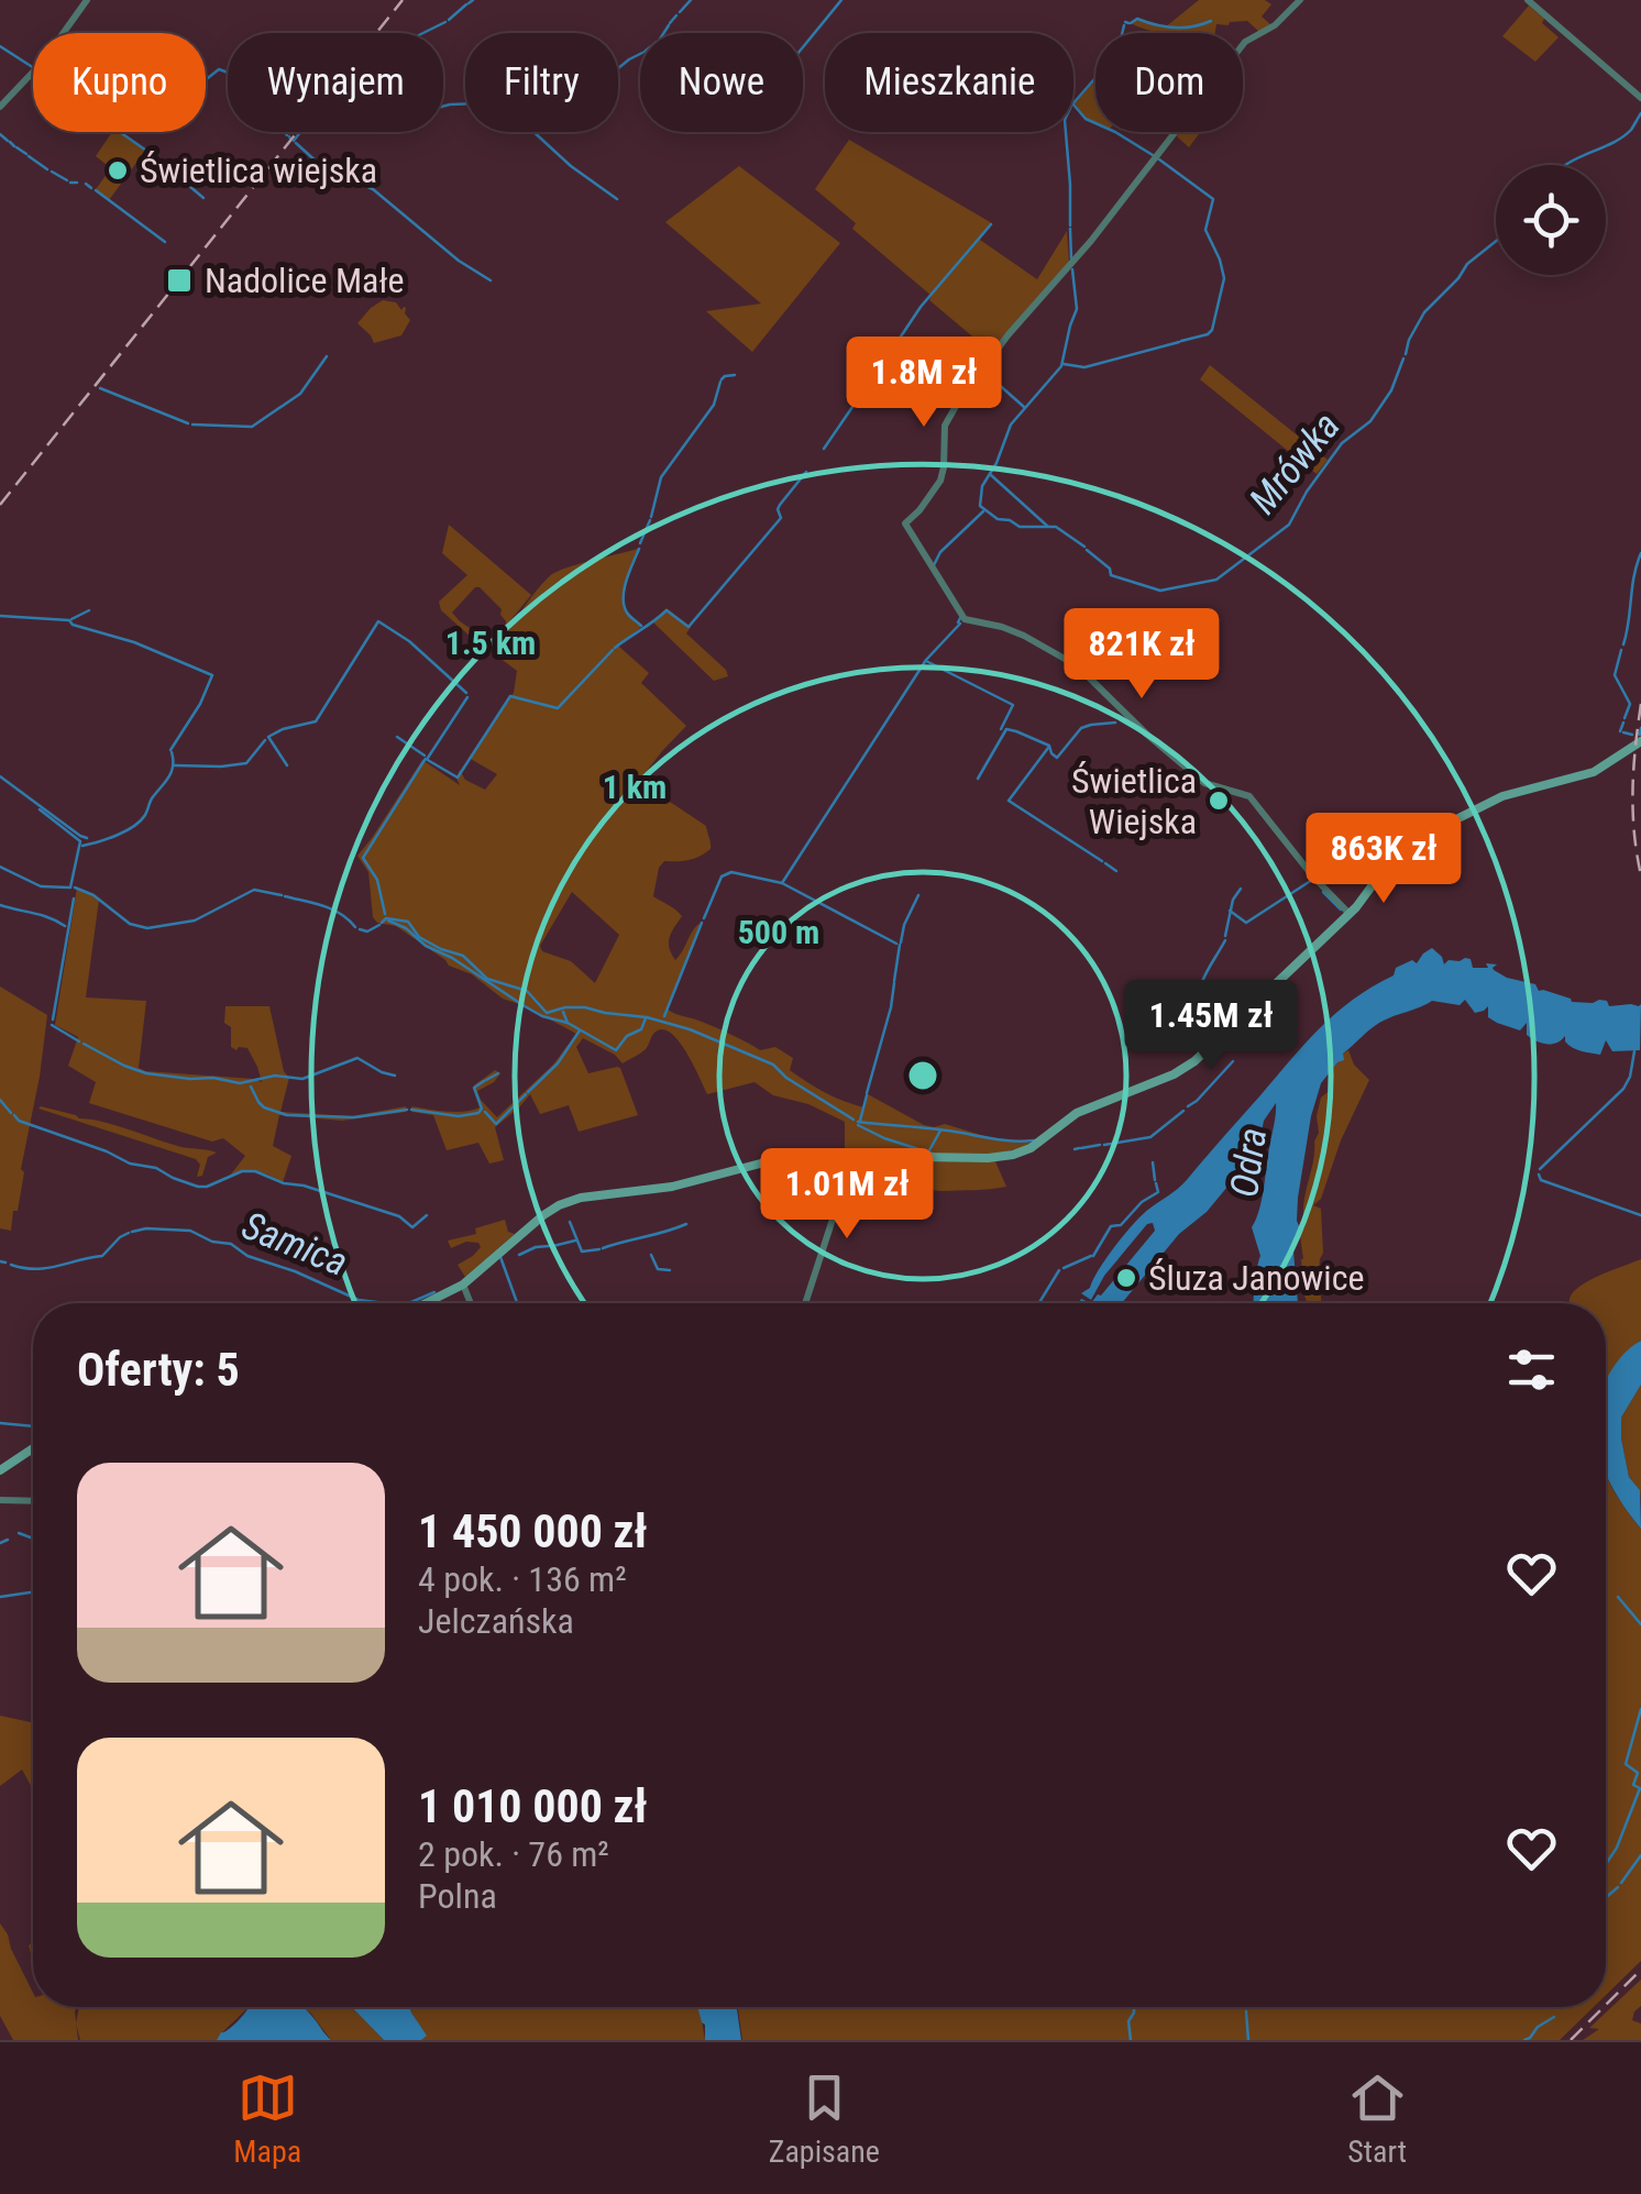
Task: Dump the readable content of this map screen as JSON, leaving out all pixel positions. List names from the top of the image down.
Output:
{
  "water": ["Mrówka", "Odra", "Samica"],
  "places": {
    "other": ["Świetlica wiejska", "Świetlica Wiejska", "Śluza Janowice"],
    "transit": ["Nadolice Małe"]
  },
  "page": {
    "chip": [
      "Kupno",
      "Wynajem",
      "Filtry",
      "Nowe",
      "Mieszkanie",
      "Dom"
    ],
    "price": [
      "1.8M zł",
      "821K zł",
      "863K zł",
      "1.45M zł",
      "1.01M zł"
    ],
    "heading": "Oferty: 5",
    "list": [
      {
        "name": "1 450 000 zł",
        "note": "4 pok. · 136 m² · Jelczańska"
      },
      {
        "name": "1 010 000 zł",
        "note": "2 pok. · 76 m² · Polna"
      }
    ],
    "tabs": ["Mapa", "Zapisane", "Start"]
  },
  "rings": ["1.5 km", "1 km", "500 m"]
}
